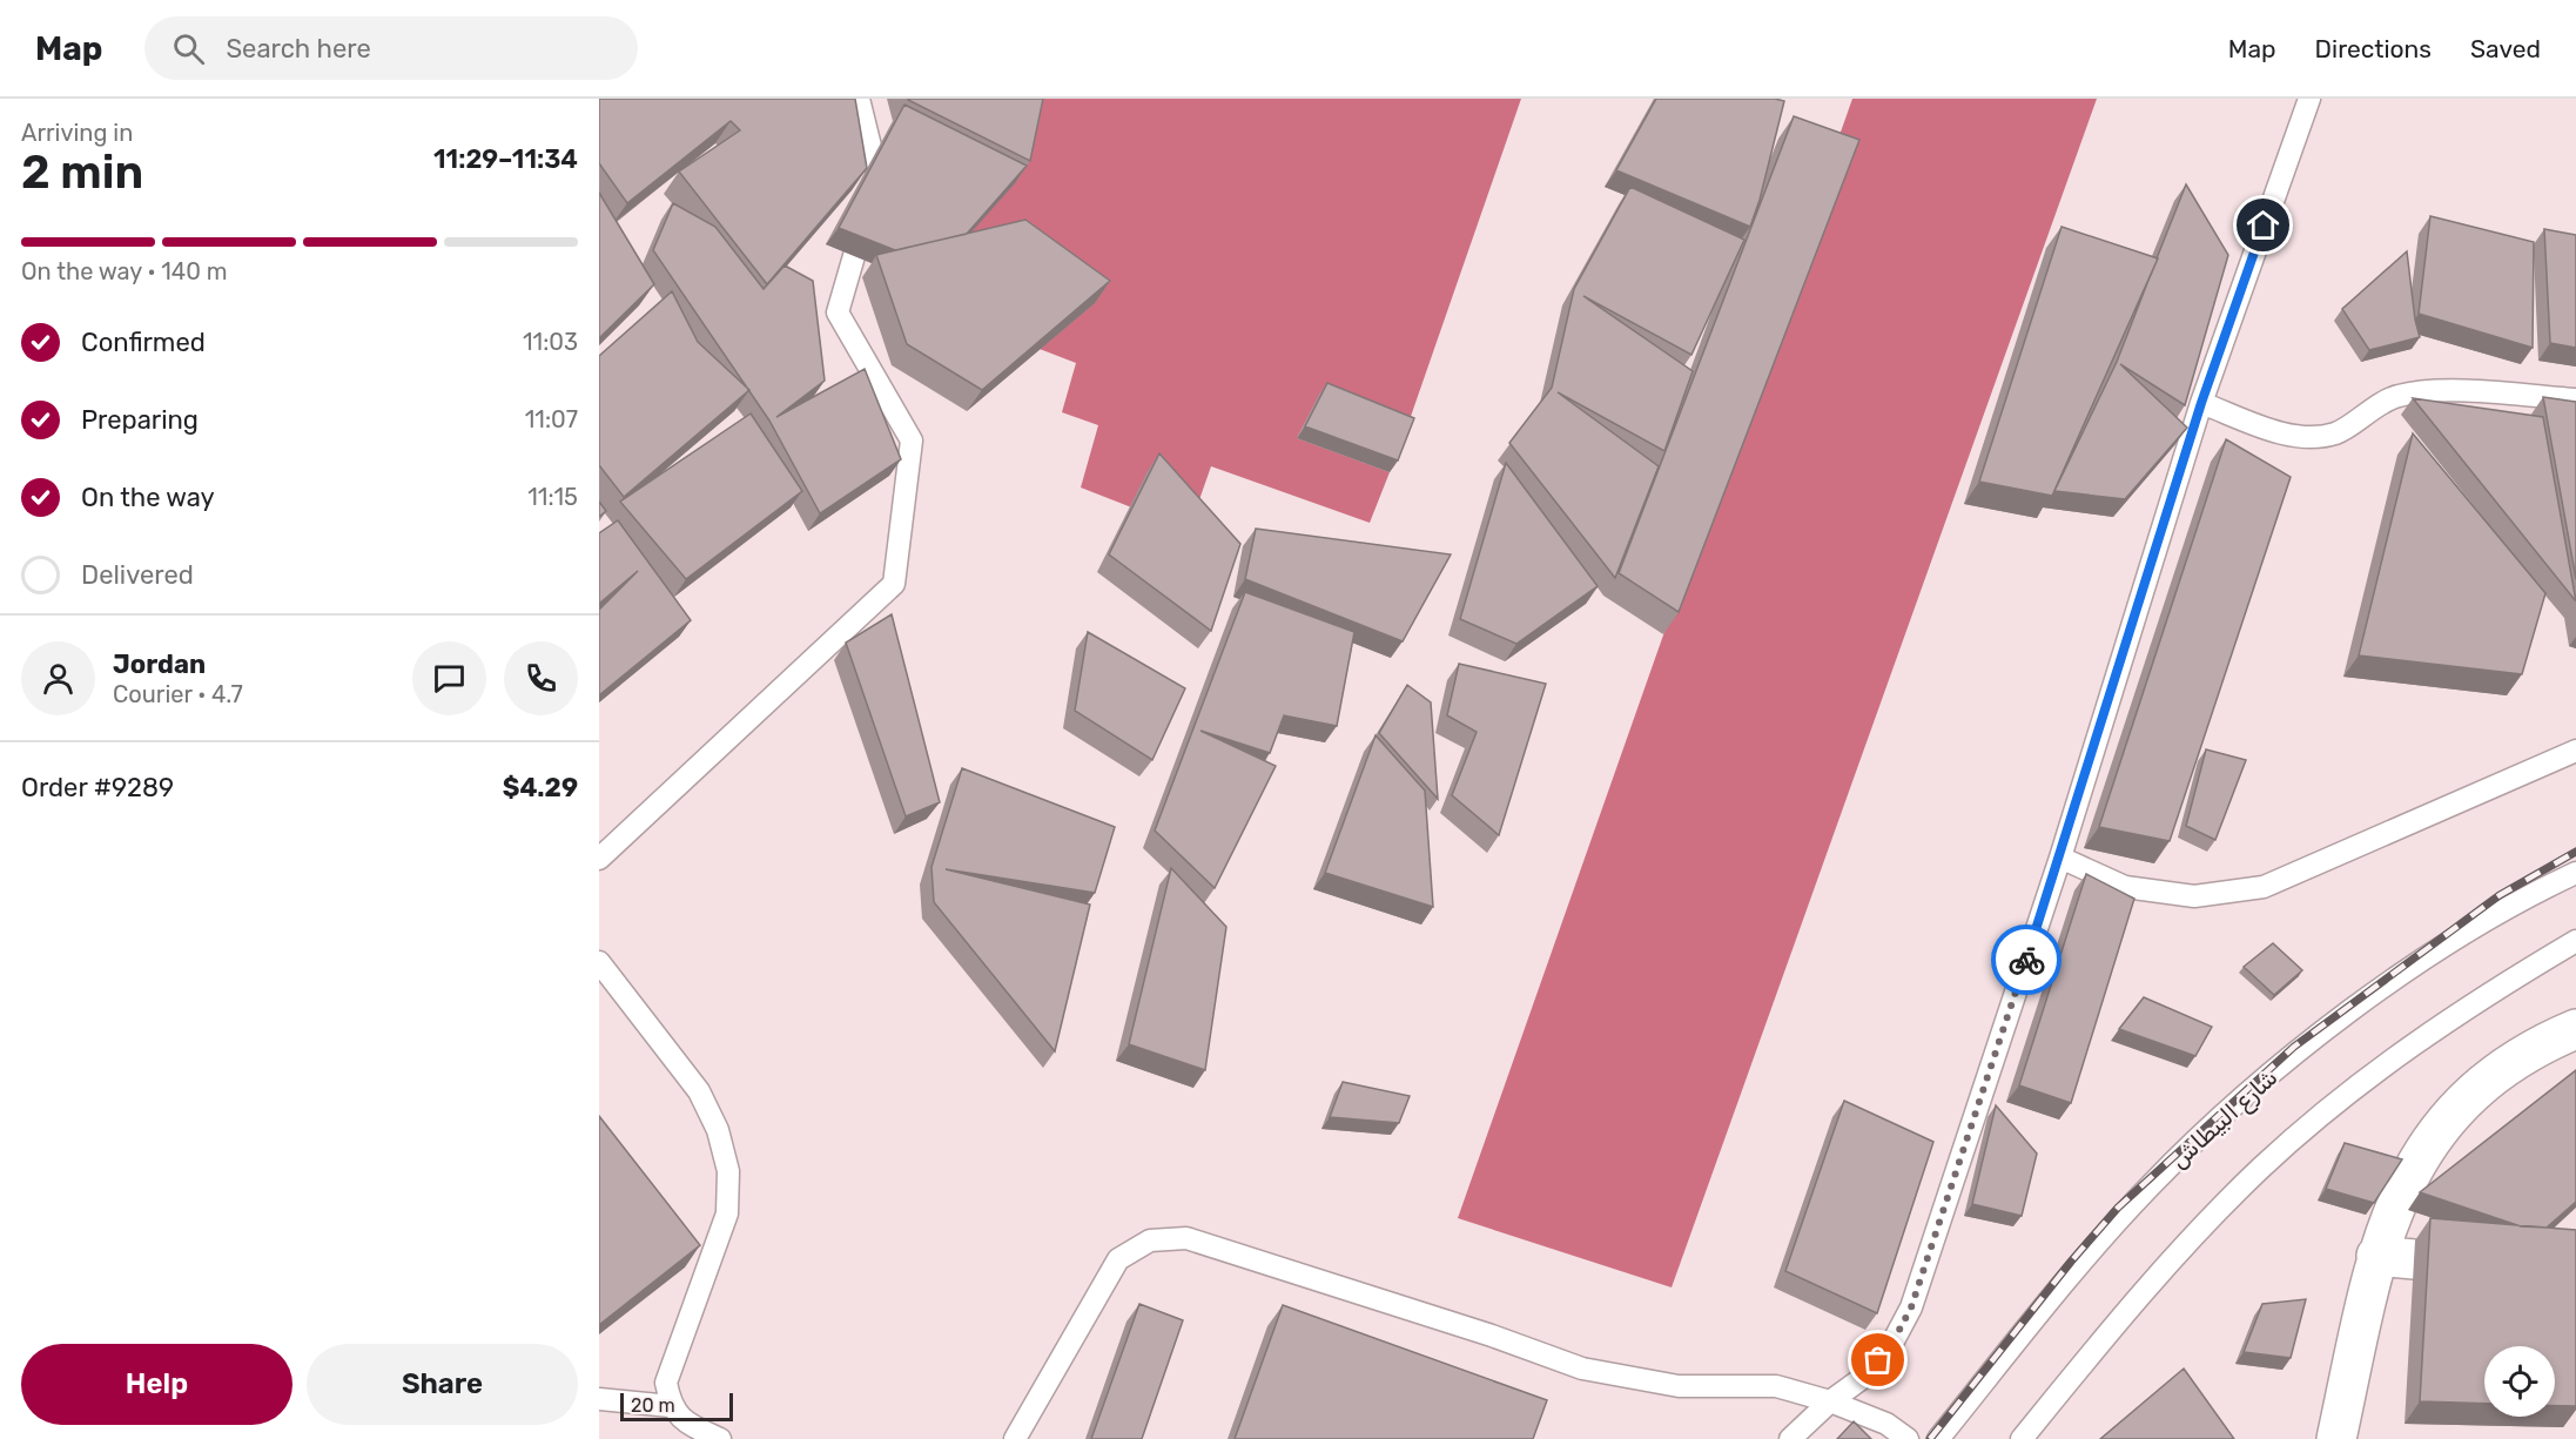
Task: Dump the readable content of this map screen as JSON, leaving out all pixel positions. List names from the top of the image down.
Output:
{
  "streets": {
    "lane": ["شارع البيطاش"]
  },
  "scale_bar": "20 m",
  "page": {
    "header": "Map",
    "search": "Search here",
    "nav": ["Map", "Directions", "Saved"],
    "heading": ["2 min", "Arriving in", "11:29–11:34"],
    "panel": [
      "Jordan",
      "Courier · 4.7",
      "Order #9289",
      "$4.29"
    ],
    "bar": "On the way · 140 m",
    "list": [
      ["Confirmed", "11:03"],
      ["Preparing", "11:07"],
      ["On the way", "11:15"],
      "Delivered"
    ],
    "buttons": ["Help", "Share"],
    "scale": "20 m"
  }
}
